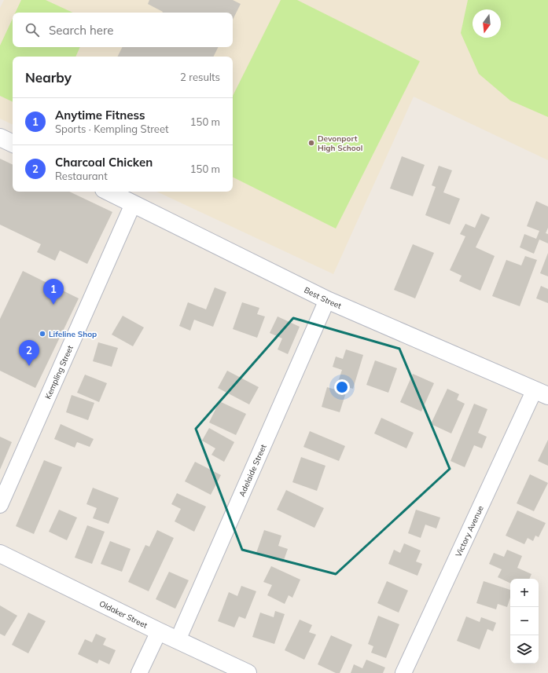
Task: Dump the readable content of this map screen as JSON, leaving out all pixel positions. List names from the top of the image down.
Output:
{
  "streets": {
    "street": [
      "Best Street",
      "Kempling Street",
      "Adelaide Street",
      "Victory Avenue",
      "Oldaker Street"
    ]
  },
  "crossings": [
    ["Best Street", "Kempling Street"],
    ["Best Street", "Adelaide Street"],
    ["Best Street", "Victory Avenue"],
    ["Adelaide Street", "Oldaker Street"]
  ],
  "places": ["Devonport High School", "Lifeline Shop"],
  "north": "bottom",
  "page": {
    "search": "Search here",
    "heading": ["Nearby", "2 results"],
    "list": [
      {
        "mark": "1",
        "name": "Anytime Fitness",
        "note": "Sports · Kempling Street",
        "value": "150 m"
      },
      {
        "mark": "2",
        "name": "Charcoal Chicken",
        "note": "Restaurant",
        "value": "150 m"
      }
    ],
    "pins": ["1", "2"],
    "map_buttons": ["+", "−"]
  }
}
